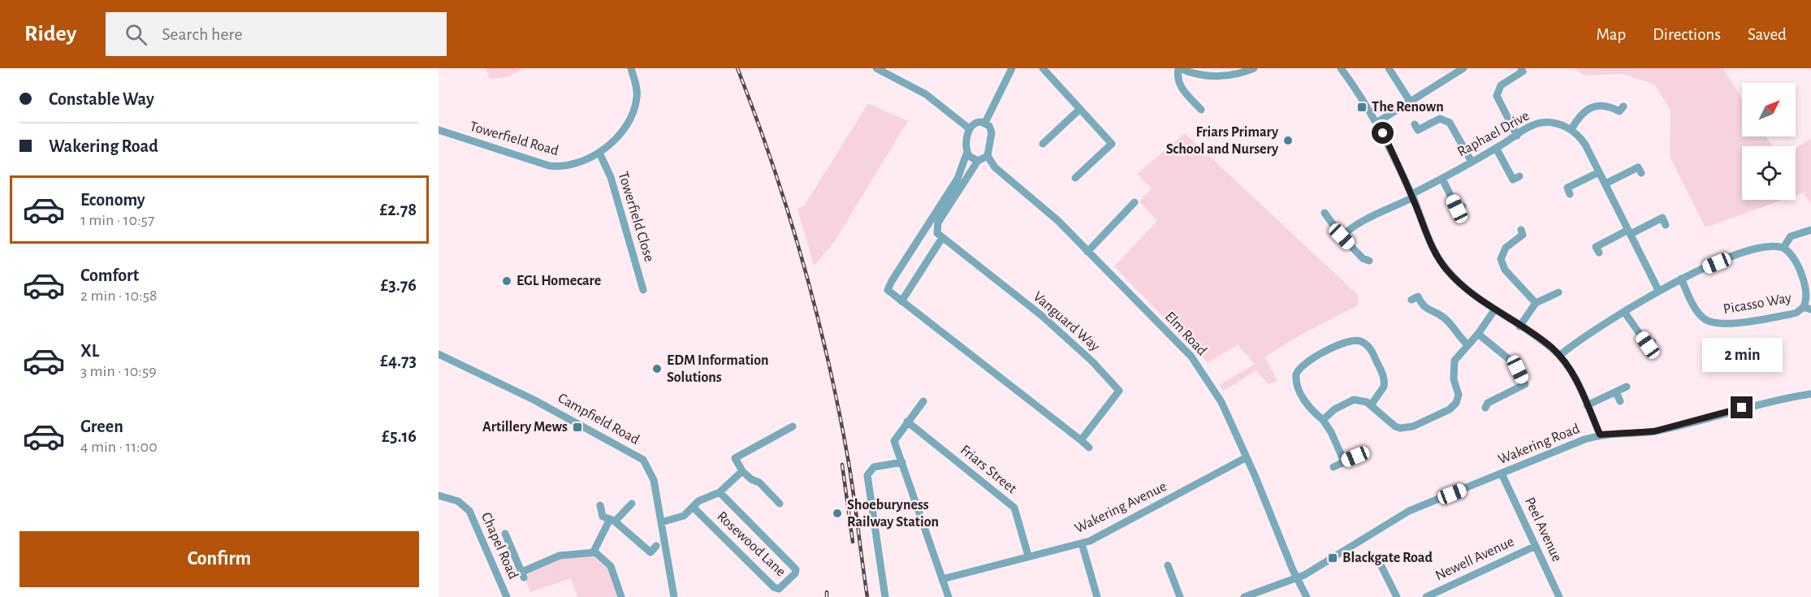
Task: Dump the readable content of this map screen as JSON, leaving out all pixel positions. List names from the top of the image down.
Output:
{
  "streets": {
    "street": [
      "Raphael Drive",
      "Towerfield Road",
      "Towerfield Close",
      "Picasso Way",
      "Vanguard Way",
      "Elm Road",
      "Campfield Road",
      "Wakering Road",
      "Friars Street",
      "Wakering Avenue",
      "Peel Avenue",
      "Rosewood Lane",
      "Chapel Road",
      "Newell Avenue"
    ]
  },
  "crossings": [
    ["Towerfield Road", "Towerfield Close"],
    ["Elm Road", "Wakering Road"],
    ["Elm Road", "Wakering Avenue"],
    ["Campfield Road", "Rosewood Lane"],
    ["Wakering Road", "Peel Avenue"],
    ["Friars Street", "Wakering Avenue"],
    ["Peel Avenue", "Newell Avenue"]
  ],
  "places": {
    "transit": ["The Renown", "Artillery Mews", "Blackgate Road"],
    "other": [
      "Friars Primary School and Nursery",
      "EGL Homecare",
      "EDM Information Solutions",
      "Shoeburyness Railway Station"
    ]
  },
  "north": "top right",
  "page": {
    "header": "Ridey",
    "search": "Search here",
    "nav": ["Map", "Directions", "Saved"],
    "banner": ["Constable Way", "Wakering Road"],
    "list": [
      {
        "name": "Economy",
        "note": "1 min · 10:57",
        "value": "£2.78"
      },
      {
        "name": "Comfort",
        "note": "2 min · 10:58",
        "value": "£3.76"
      },
      {
        "name": "XL",
        "note": "3 min · 10:59",
        "value": "£4.73"
      },
      {
        "name": "Green",
        "note": "4 min · 11:00",
        "value": "£5.16"
      }
    ],
    "bubble": "2 min",
    "buttons": "Confirm"
  }
}
